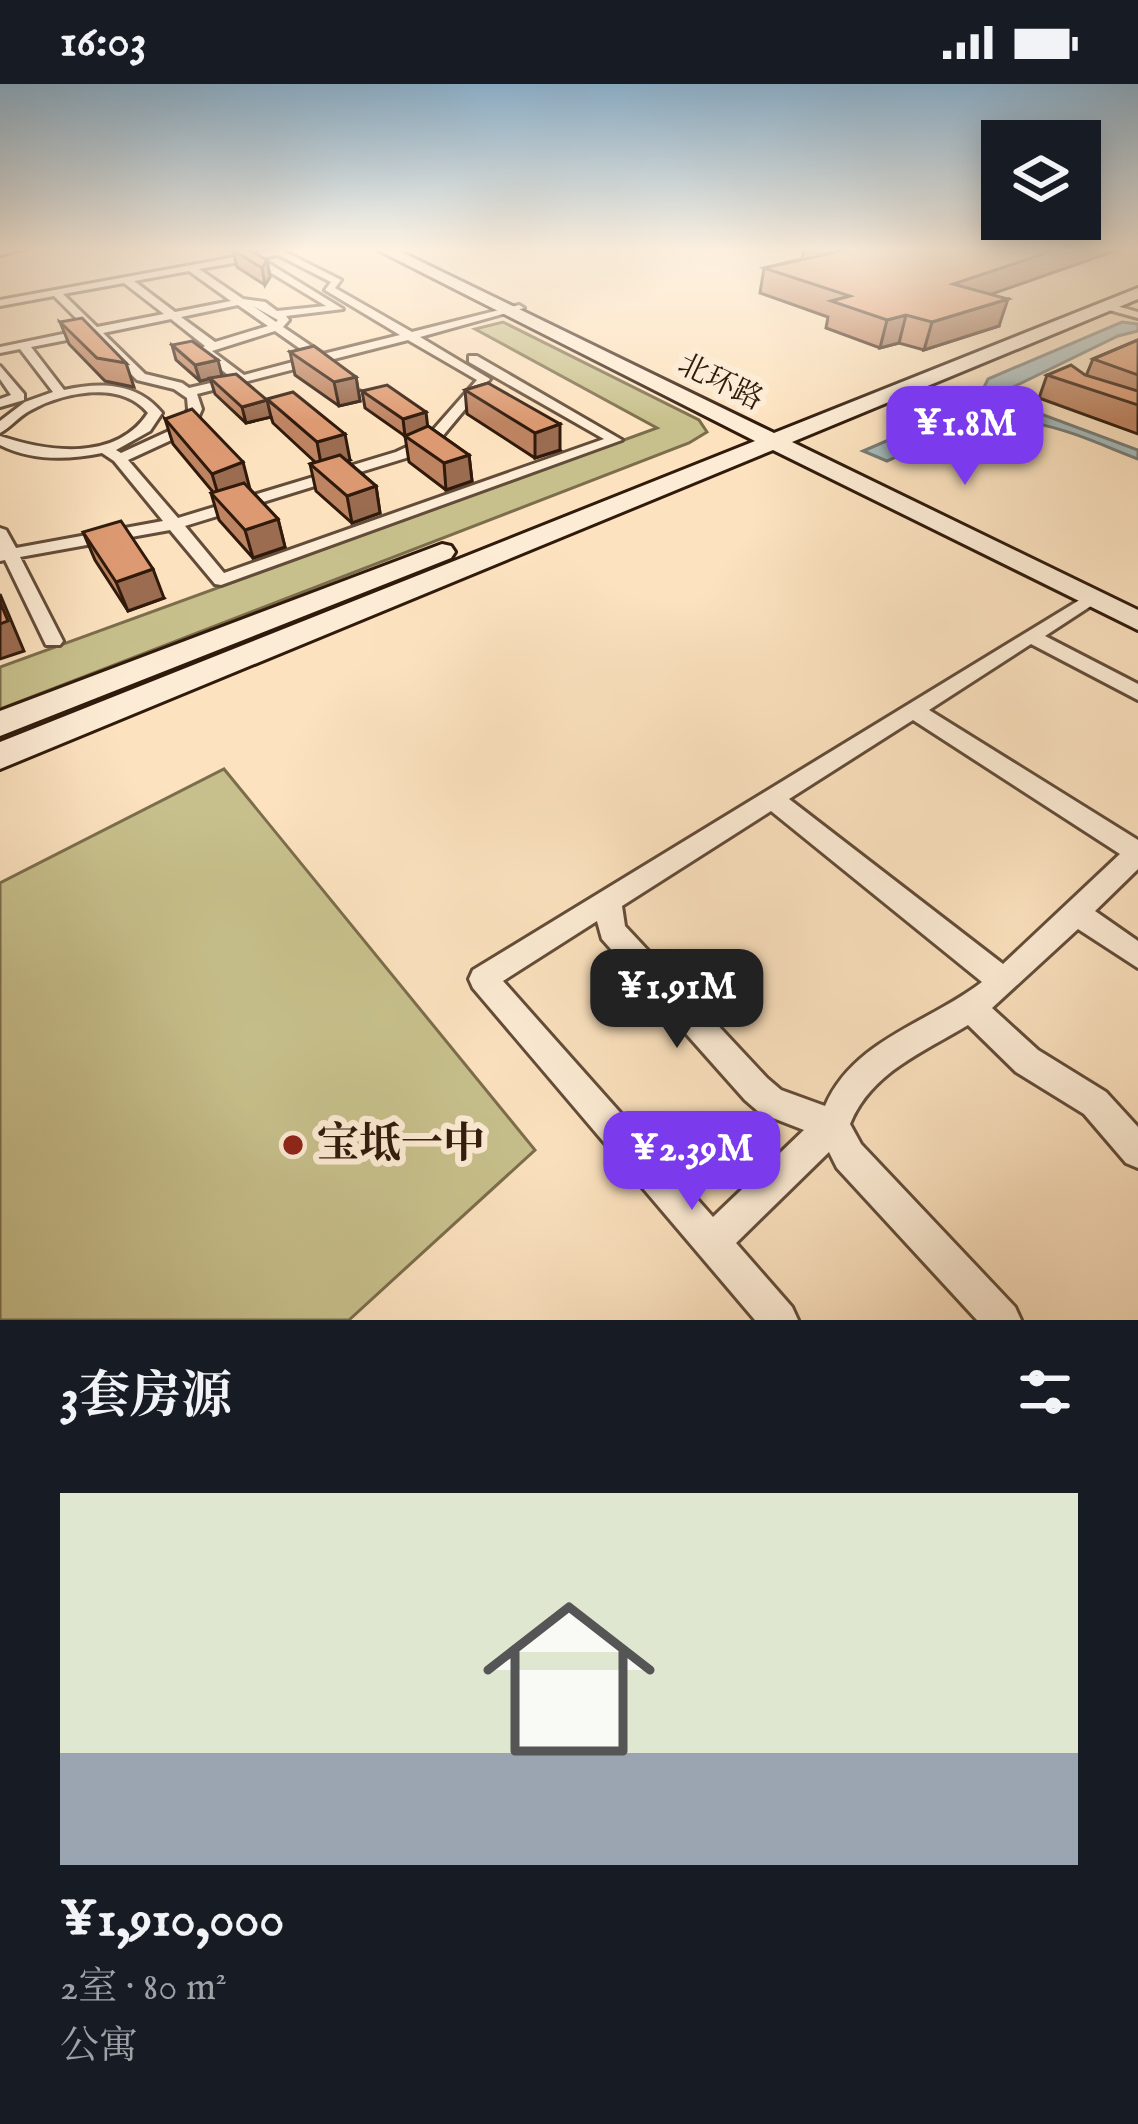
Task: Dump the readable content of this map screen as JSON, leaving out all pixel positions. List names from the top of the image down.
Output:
{
  "streets": {
    "main road": ["北环路"]
  },
  "places": ["宝坻一中"],
  "page": {
    "status": "16:03",
    "price": ["¥1.8M", "¥1.91M", "¥2.39M"],
    "heading": "3套房源",
    "list": [
      {
        "name": "¥1,910,000",
        "note": "2室 · 80 m² · 公寓"
      }
    ]
  }
}
